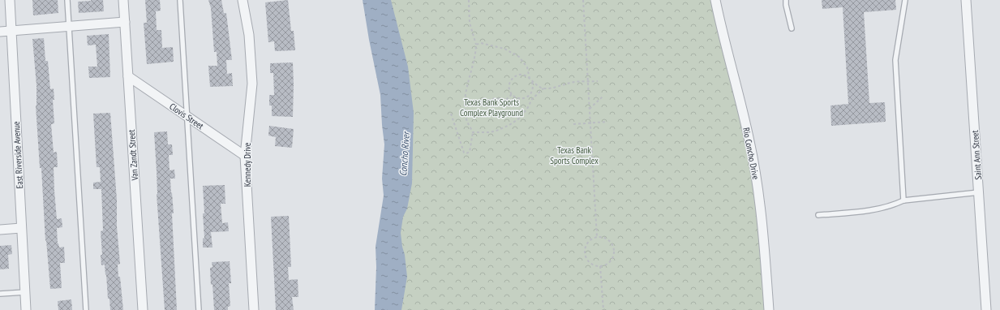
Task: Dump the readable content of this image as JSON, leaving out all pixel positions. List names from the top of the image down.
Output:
{
  "streets": {
    "street": [
      "Clovis Street",
      "Rio Concho Drive",
      "East Riverside Avenue",
      "Van Zandt Street",
      "Saint Ann Street",
      "Kennedy Drive"
    ]
  },
  "crossings": [
    ["Clovis Street", "Van Zandt Street"],
    ["Clovis Street", "Kennedy Drive"]
  ],
  "water": ["Concho River"],
  "parks": ["Texas Bank Sports Complex Playground", "Texas Bank Sports Complex"]
}
